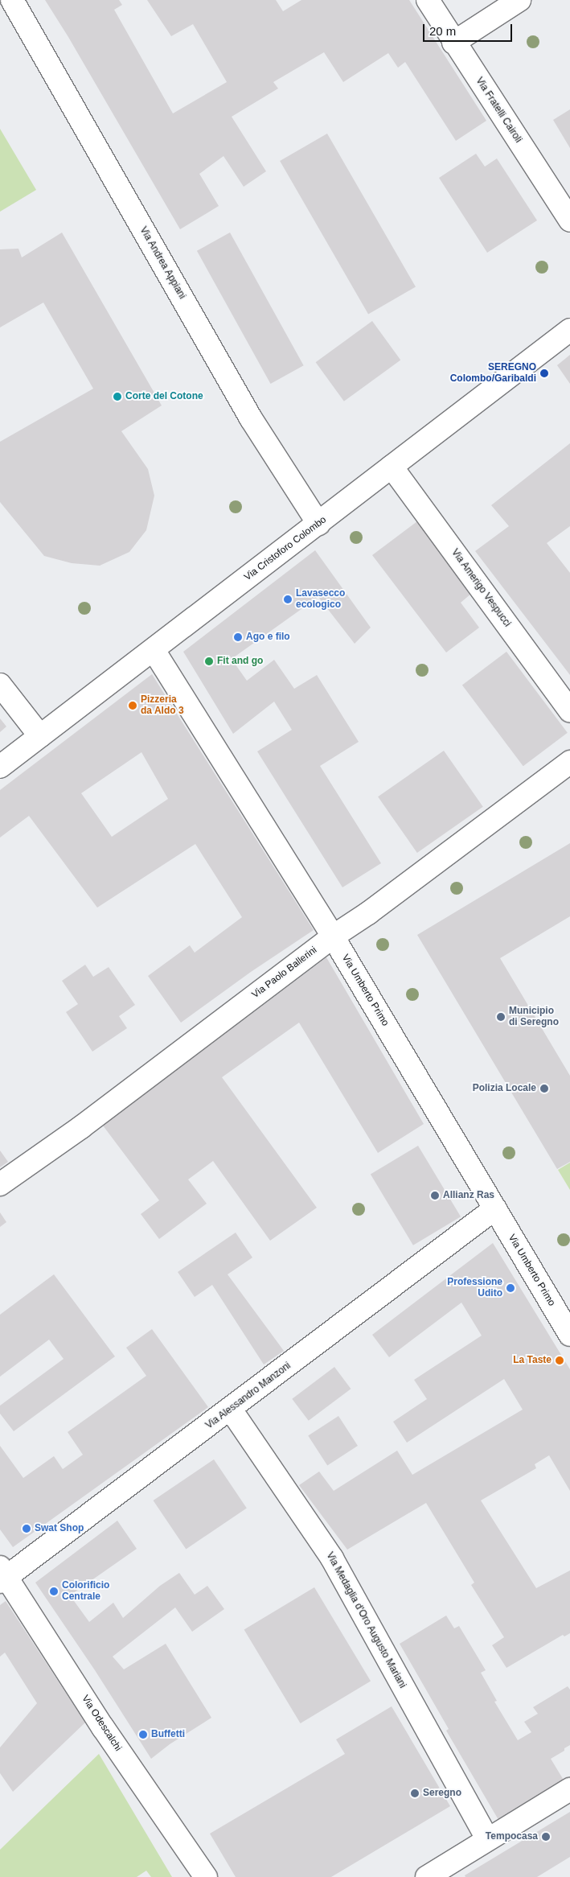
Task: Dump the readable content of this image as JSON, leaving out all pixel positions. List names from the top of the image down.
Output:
{
  "streets": {
    "street": [
      "Via Fratelli Cairoli",
      "Via Andrea Appiani",
      "Via Cristoforo Colombo",
      "Via Amerigo Vespucci",
      "Via Paolo Ballerini",
      "Via Umberto Primo",
      "Via Alessandro Manzoni",
      "Via Medaglia d'Oro Augusto Mariani",
      "Via Odescalchi"
    ]
  },
  "crossings": [
    ["Via Andrea Appiani", "Via Cristoforo Colombo"],
    ["Via Cristoforo Colombo", "Via Amerigo Vespucci"],
    ["Via Cristoforo Colombo", "Via Umberto Primo"],
    ["Via Paolo Ballerini", "Via Umberto Primo"],
    ["Via Umberto Primo", "Via Alessandro Manzoni"],
    ["Via Alessandro Manzoni", "Via Medaglia d'Oro Augusto Mariani"],
    ["Via Alessandro Manzoni", "Via Odescalchi"]
  ],
  "places": [
    "SEREGNO Colombo/Garibaldi",
    "Corte del Cotone",
    "Lavasecco ecologico",
    "Ago e filo",
    "Fit and go",
    "Pizzeria da Aldo 3",
    "Municipio di Seregno",
    "Polizia Locale",
    "Allianz Ras",
    "Professione Udito",
    "La Taste",
    "Swat Shop",
    "Colorificio Centrale",
    "Buffetti",
    "Seregno",
    "Tempocasa"
  ],
  "scale_bar": "20 m"
}
